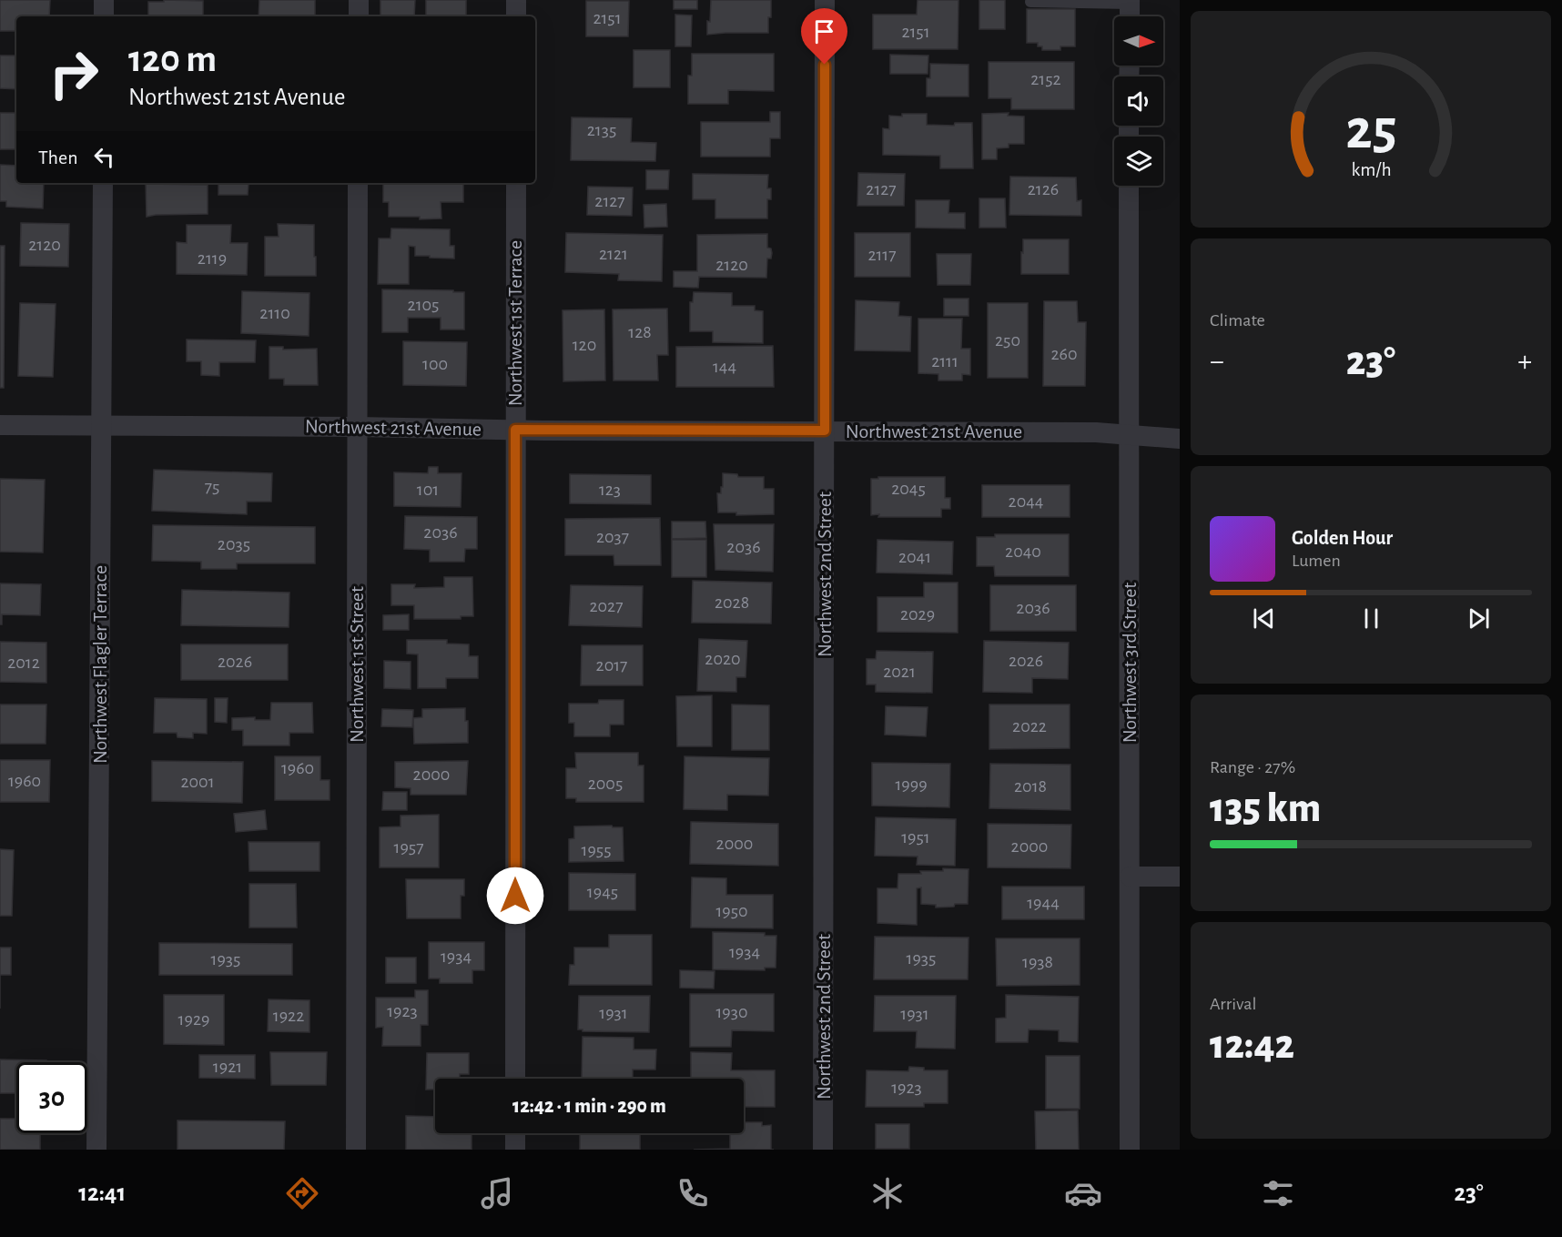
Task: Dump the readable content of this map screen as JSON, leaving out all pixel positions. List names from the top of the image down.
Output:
{
  "streets": {
    "street": [
      "Northwest 1st Terrace",
      "Northwest 21st Avenue",
      "Northwest 2nd Street",
      "Northwest 3rd Street",
      "Northwest Flagler Terrace",
      "Northwest 1st Street"
    ]
  },
  "crossings": [
    ["Northwest 1st Terrace", "Northwest 21st Avenue"],
    ["Northwest 21st Avenue", "Northwest 2nd Street"],
    ["Northwest 21st Avenue", "Northwest 3rd Street"],
    ["Northwest 21st Avenue", "Northwest Flagler Terrace"],
    ["Northwest 21st Avenue", "Northwest 1st Street"]
  ],
  "house_numbers": [
    "2151",
    "2151",
    "2152",
    "2135",
    "2127",
    "2126",
    "2127",
    "2120",
    "2121",
    "2117",
    "2119",
    "2120",
    "2105",
    "2110",
    "128",
    "250",
    "120",
    "260",
    "2111",
    "100",
    "144",
    "75",
    "2045",
    "101",
    "123",
    "2044",
    "2036",
    "2037",
    "2035",
    "2036",
    "2040",
    "2041",
    "2028",
    "2027",
    "2036",
    "2029",
    "2020",
    "2026",
    "2026",
    "2012",
    "2017",
    "2021",
    "2022",
    "1960",
    "2000",
    "1960",
    "2001",
    "2005",
    "1999",
    "2018",
    "1951",
    "2000",
    "2000",
    "1957",
    "1955",
    "1945",
    "1944",
    "1950",
    "1934",
    "1934",
    "1935",
    "1935",
    "1938",
    "1923",
    "1930",
    "1931",
    "1931",
    "1922",
    "1929",
    "1921",
    "1923"
  ],
  "north": "right",
  "page": {
    "turn": ["120 m", "Northwest 21st Avenue"],
    "then": "Then",
    "tile": [
      "Climate",
      ["Range · 27%", "135 km"],
      ["Arrival", "12:42"]
    ],
    "heat": ["−", "23°", "+"],
    "song": ["Golden Hour", "Lumen"],
    "limit": "30",
    "trip": "12:42 · 1 min · 290 m",
    "tabs": ["12:41", "23°"],
    "gauge": ["25", "km/h"]
  }
}
